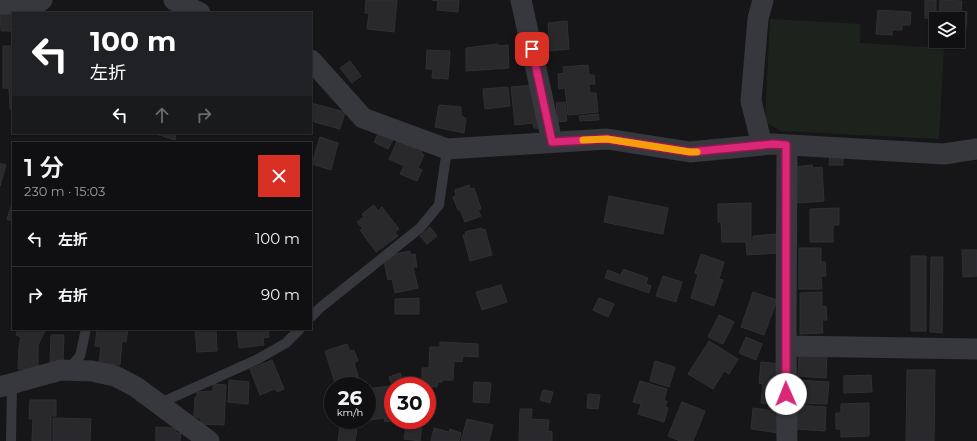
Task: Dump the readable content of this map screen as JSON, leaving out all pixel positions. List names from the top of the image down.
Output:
{
  "page": {
    "turn": ["100 m", "左折"],
    "heading": ["1 分", "230 m · 15:03"],
    "list": [
      {
        "name": "左折",
        "value": "100 m"
      },
      {
        "name": "右折",
        "value": "90 m"
      }
    ],
    "speed": "26 km/h",
    "limit": "30"
  }
}
